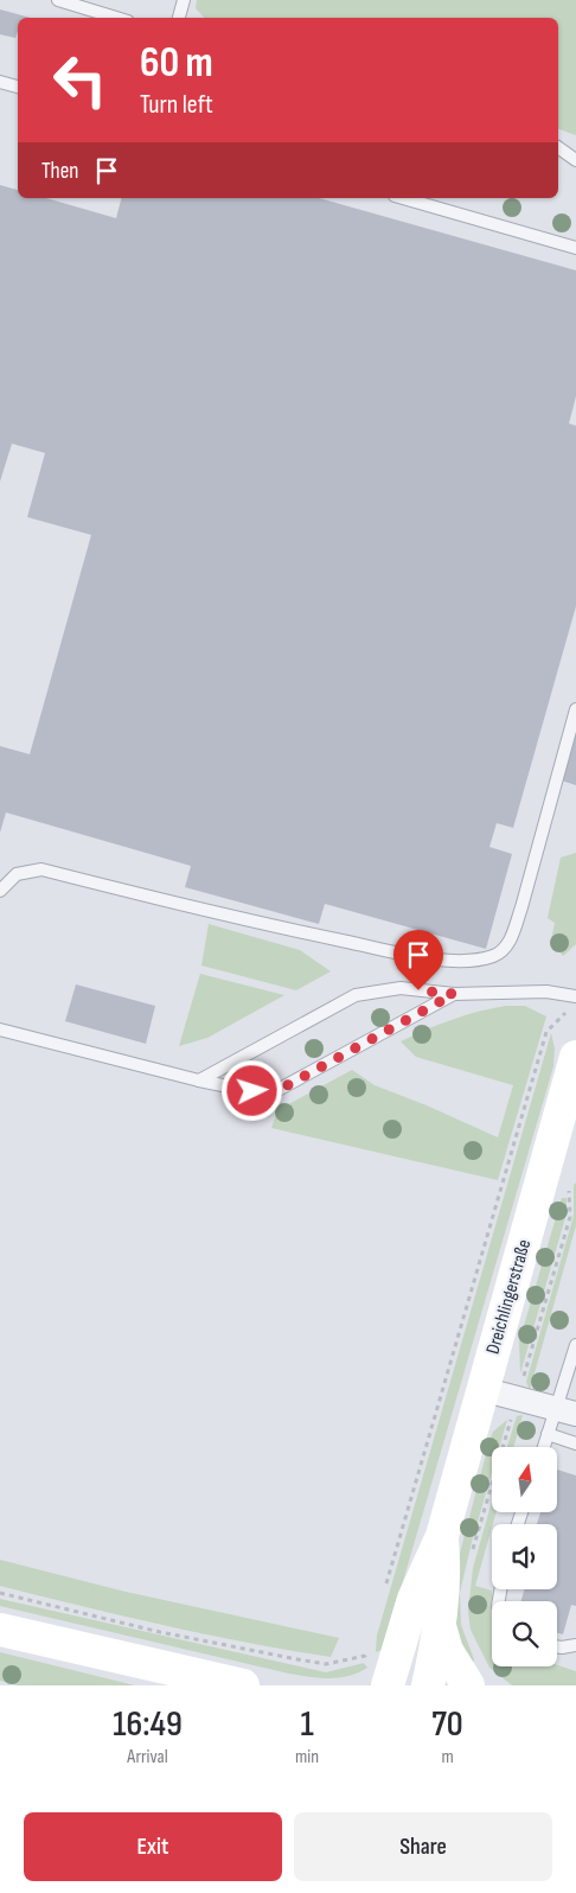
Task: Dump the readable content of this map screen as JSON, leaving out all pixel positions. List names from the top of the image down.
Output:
{
  "streets": {
    "street": ["Dreichlingerstraße"]
  },
  "north": "top",
  "page": {
    "turn": ["60 m", "Turn left"],
    "then": "Then",
    "eta": [
      "16:49",
      "Arrival",
      "1",
      "min",
      "70",
      "m"
    ],
    "buttons": ["Exit", "Share"]
  }
}
